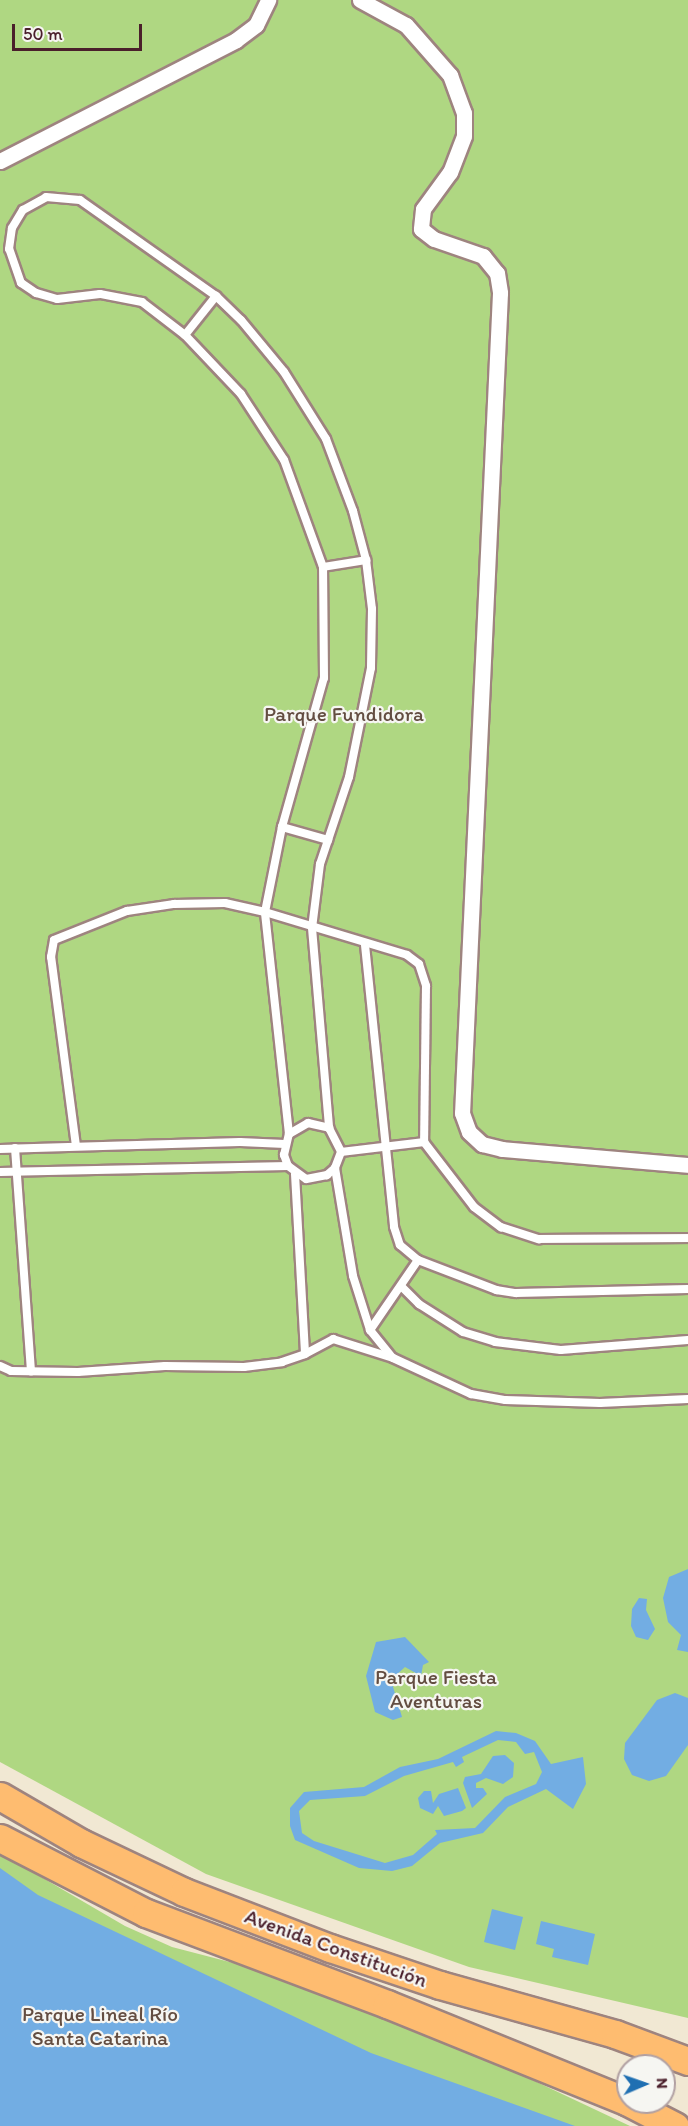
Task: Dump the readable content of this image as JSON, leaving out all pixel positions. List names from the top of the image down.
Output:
{
  "streets": {
    "highway": ["Avenida Constitución"]
  },
  "parks": ["Parque Fundidora", "Parque Fiesta Aventuras", "Parque Lineal Río Santa Catarina"],
  "scale_bar": "50 m",
  "north": "right"
}
